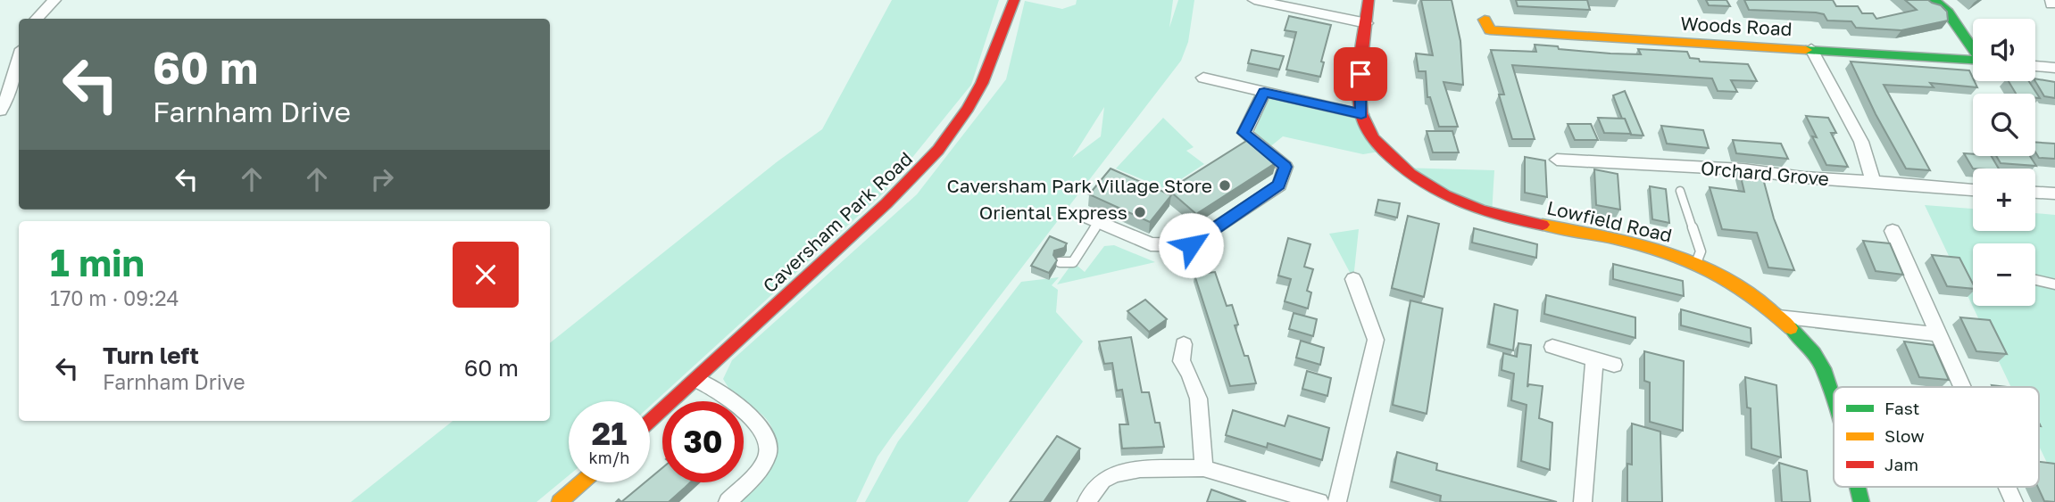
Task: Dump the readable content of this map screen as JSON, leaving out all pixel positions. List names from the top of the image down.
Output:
{
  "streets": {
    "street": [
      "Woods Road",
      "Orchard Grove",
      "Lowfield Road",
      "Caversham Park Road"
    ]
  },
  "places": ["Caversham Park Village Store", "Oriental Express"],
  "legend": ["Fast", "Slow", "Jam"],
  "page": {
    "map_buttons": ["+", "−"],
    "turn": ["60 m", "Farnham Drive"],
    "heading": ["1 min", "170 m · 09:24"],
    "list": [
      {
        "name": "Turn left",
        "note": "Farnham Drive",
        "value": "60 m"
      }
    ],
    "speed": "21 km/h",
    "limit": "30"
  }
}
